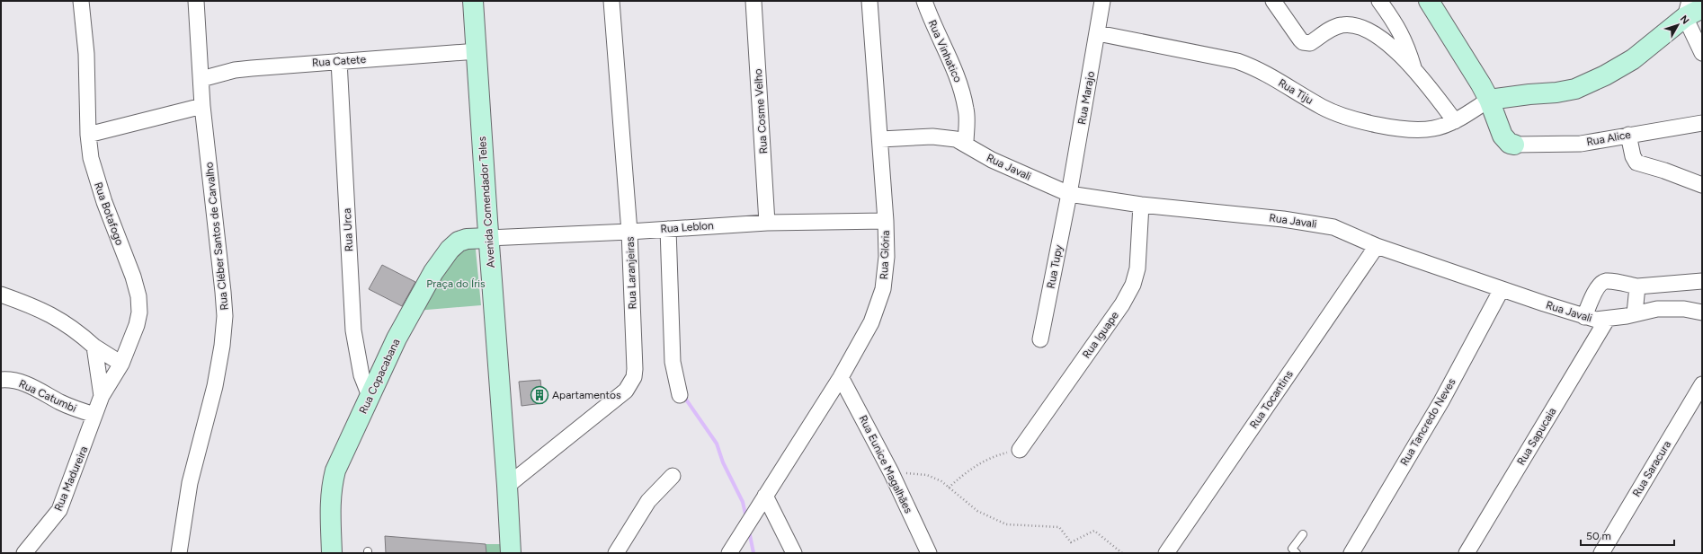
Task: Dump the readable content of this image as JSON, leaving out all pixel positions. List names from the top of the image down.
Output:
{
  "streets": {
    "main road": ["Avenida Comendador Teles", "Rua Copacabana"],
    "street": [
      "Rua Vinhatico",
      "Rua Catete",
      "Rua Tiju",
      "Rua Marajo",
      "Rua Cosme Velho",
      "Rua Alice",
      "Rua Javali",
      "Rua Botafogo",
      "Rua Leblon",
      "Rua Urca",
      "Rua Cléber Santos de Carvalho",
      "Rua Glória",
      "Rua Tupy",
      "Rua Laranjeiras",
      "Rua Iguape",
      "Rua Catumbi",
      "Rua Tocantins",
      "Rua Tancredo Neves",
      "Rua Sapucaia",
      "Rua Eunice Magalhães",
      "Rua Saracura",
      "Rua Madureira"
    ]
  },
  "crossings": [
    ["Rua Vinhatico", "Rua Javali"],
    ["Rua Catete", "Avenida Comendador Teles"],
    ["Rua Catete", "Rua Urca"],
    ["Rua Catete", "Rua Cléber Santos de Carvalho"],
    ["Rua Tiju", "Rua Marajo"],
    ["Rua Marajo", "Rua Javali"],
    ["Rua Marajo", "Rua Tupy"],
    ["Rua Cosme Velho", "Rua Leblon"],
    ["Rua Javali", "Rua Glória"],
    ["Rua Javali", "Rua Tupy"],
    ["Rua Javali", "Rua Iguape"],
    ["Rua Javali", "Rua Tocantins"],
    ["Rua Javali", "Rua Tancredo Neves"],
    ["Rua Javali", "Rua Sapucaia"],
    ["Avenida Comendador Teles", "Rua Leblon"],
    ["Avenida Comendador Teles", "Rua Laranjeiras"],
    ["Avenida Comendador Teles", "Rua Copacabana"],
    ["Rua Botafogo", "Rua Catumbi"],
    ["Rua Botafogo", "Rua Madureira"],
    ["Rua Leblon", "Rua Glória"],
    ["Rua Leblon", "Rua Laranjeiras"],
    ["Rua Leblon", "Rua Copacabana"],
    ["Rua Urca", "Rua Copacabana"],
    ["Rua Glória", "Rua Eunice Magalhães"],
    ["Rua Catumbi", "Rua Madureira"]
  ],
  "parks": ["Praça do Íris"],
  "places": {
    "building": ["Apartamentos"]
  },
  "scale_bar": "50 m",
  "north": "top right"
}
